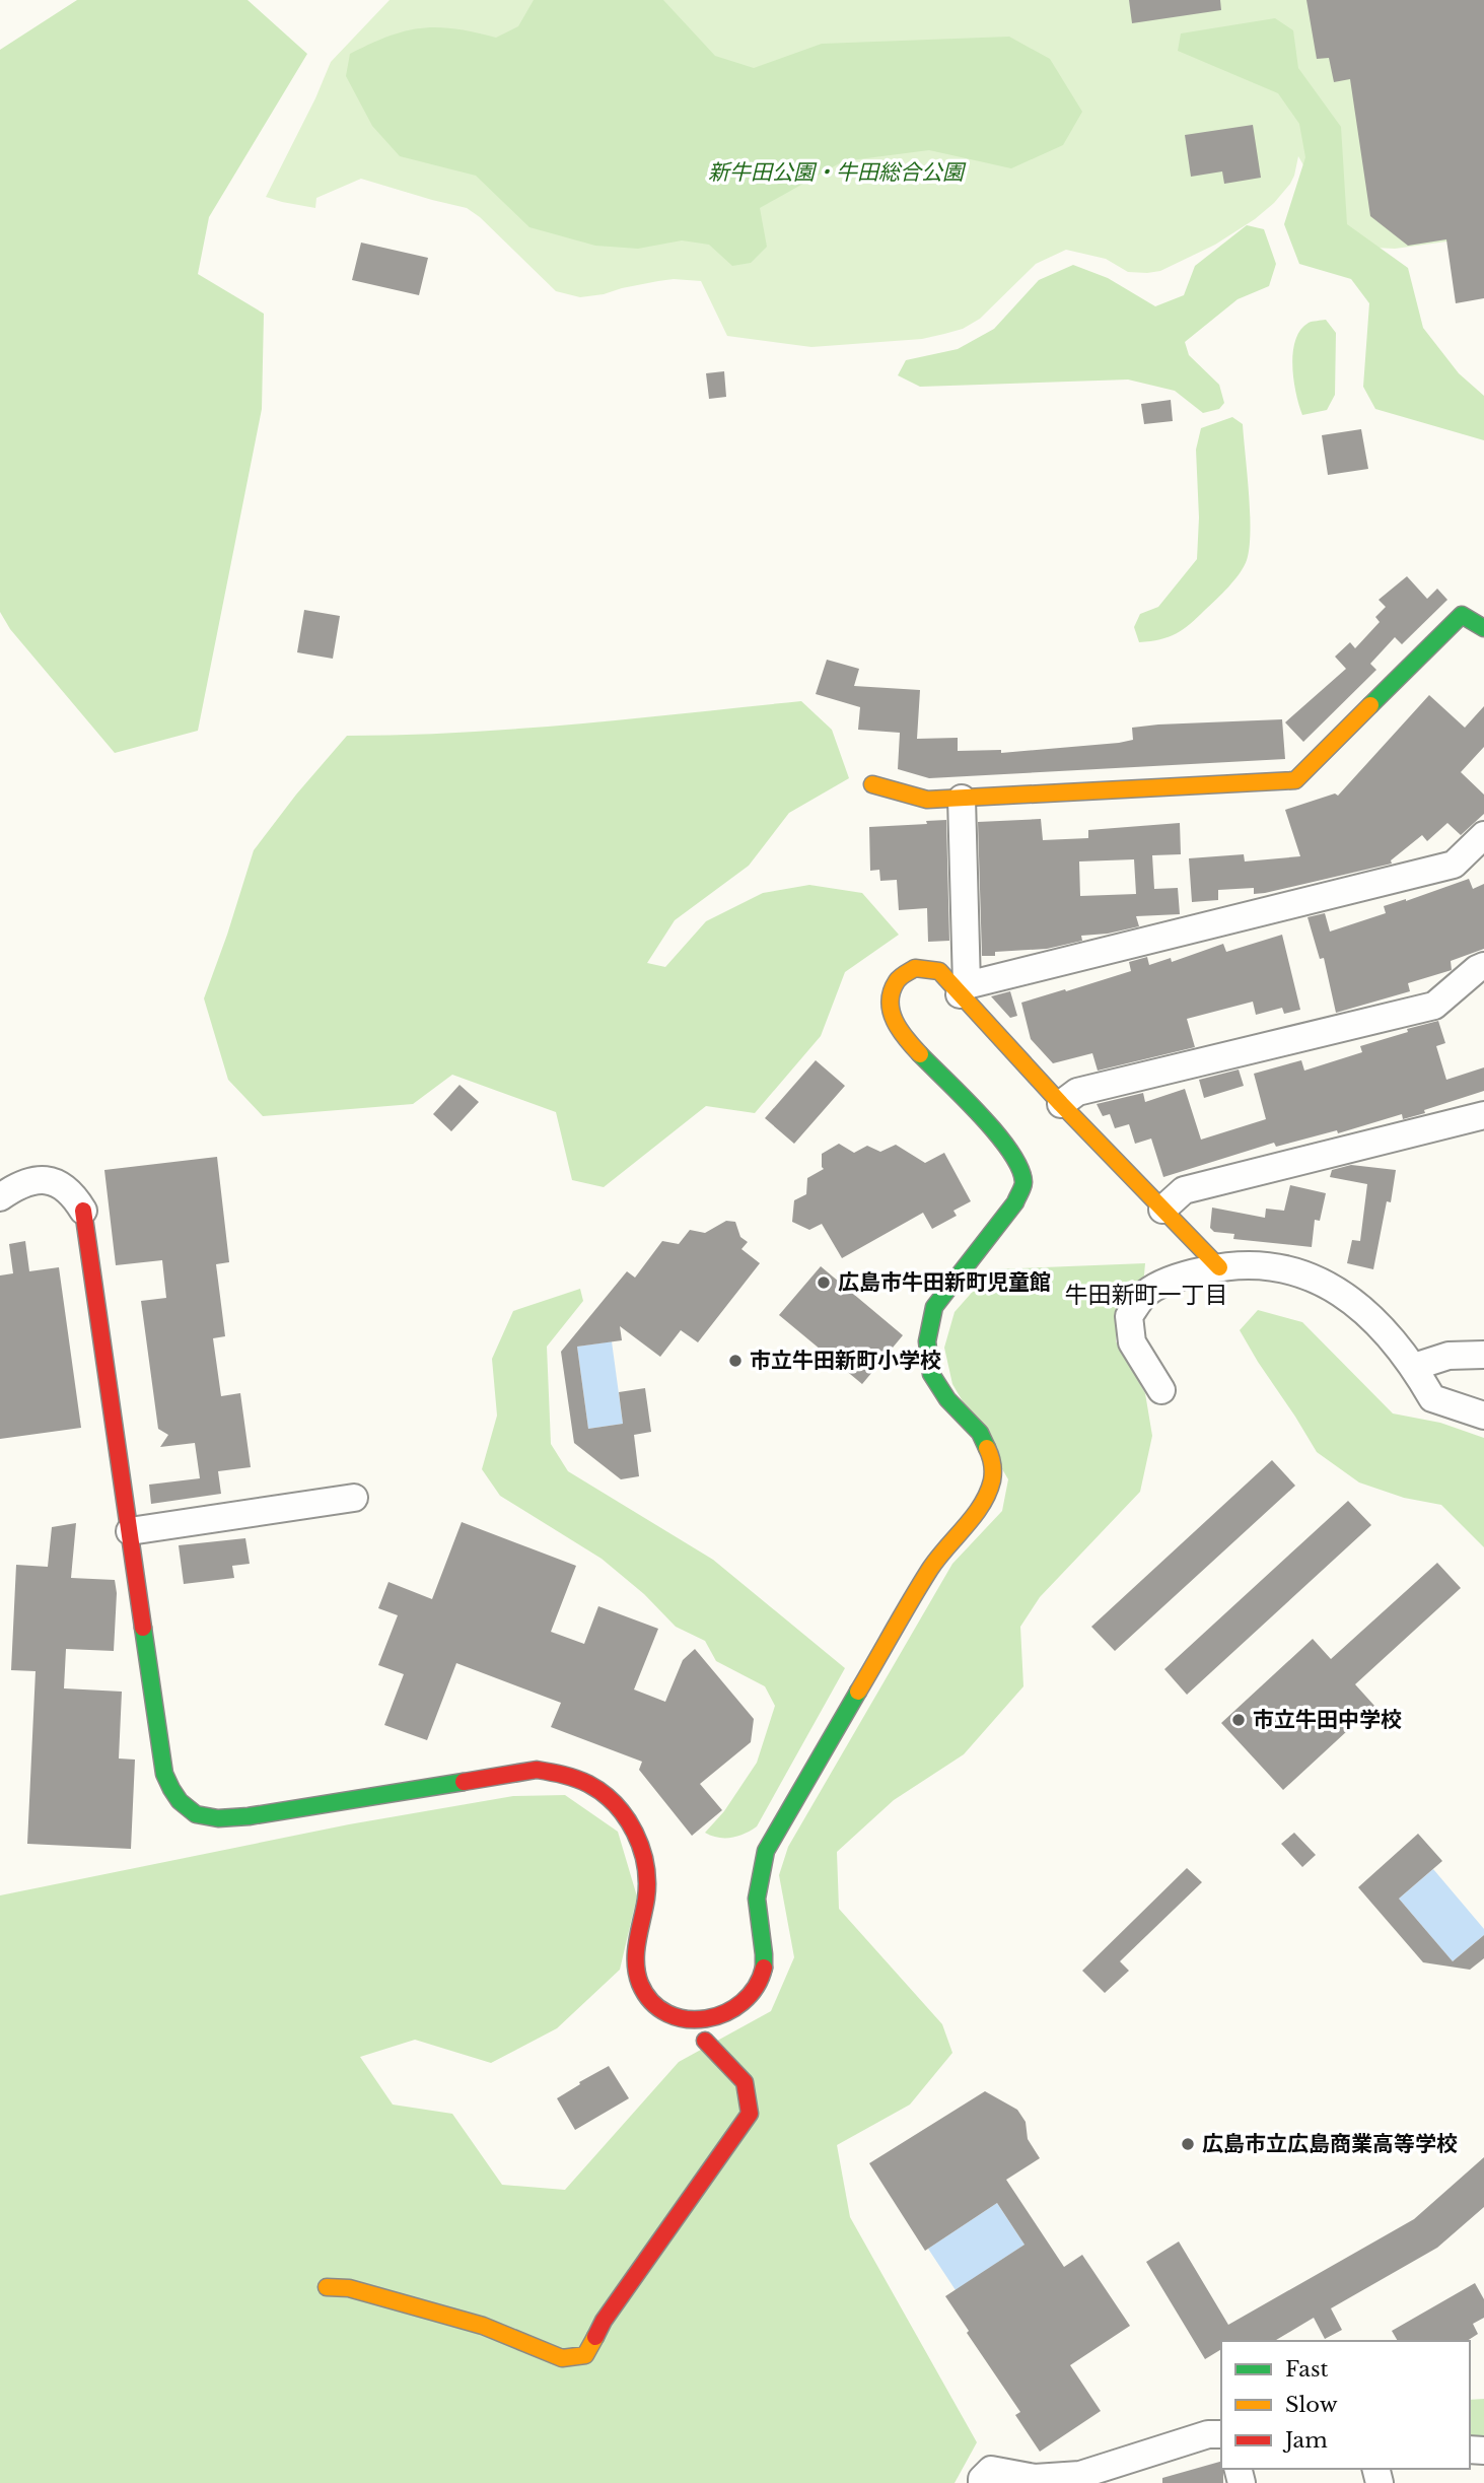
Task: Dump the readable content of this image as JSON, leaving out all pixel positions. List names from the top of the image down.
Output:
{
  "districts": ["牛田新町一丁目"],
  "parks": ["新牛田公園・牛田総合公園"],
  "places": [
    "広島市牛田新町児童館",
    "市立牛田新町小学校",
    "市立牛田中学校",
    "広島市立広島商業高等学校"
  ],
  "legend": ["Fast", "Slow", "Jam"]
}
